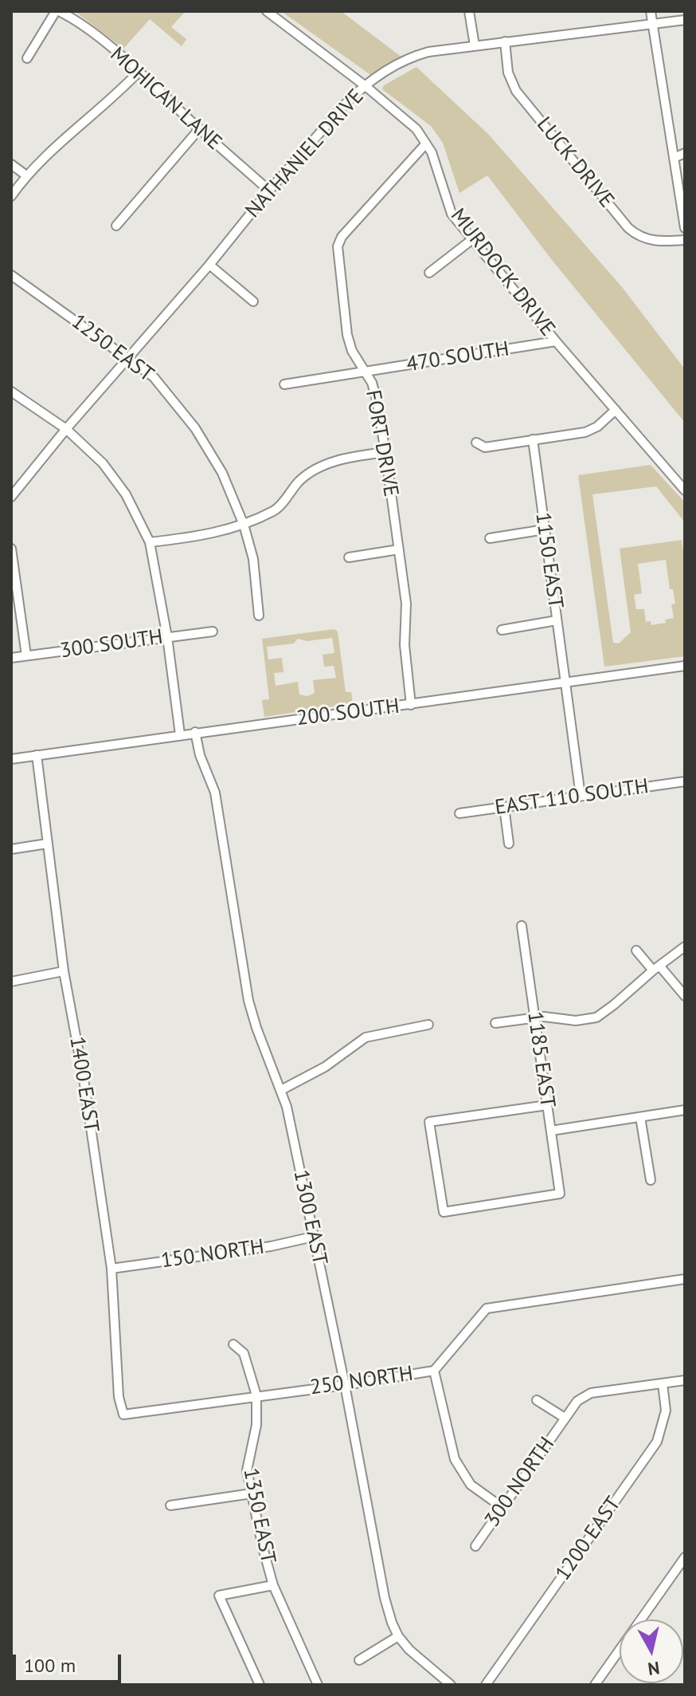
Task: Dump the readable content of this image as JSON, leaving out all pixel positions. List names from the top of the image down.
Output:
{
  "streets": {
    "street": [
      "MOHICAN LANE",
      "NATHANIEL DRIVE",
      "LUCK DRIVE",
      "MURDOCK DRIVE",
      "1250 EAST",
      "470 SOUTH",
      "FORT DRIVE",
      "1150 EAST",
      "300 SOUTH",
      "200 SOUTH",
      "EAST 110 SOUTH",
      "1185 EAST",
      "1400 EAST",
      "1300 EAST",
      "150 NORTH",
      "250 NORTH",
      "300 NORTH",
      "1350 EAST",
      "1200 EAST"
    ]
  },
  "crossings": [
    ["MOHICAN LANE", "NATHANIEL DRIVE"],
    ["NATHANIEL DRIVE", "LUCK DRIVE"],
    ["NATHANIEL DRIVE", "MURDOCK DRIVE"],
    ["NATHANIEL DRIVE", "1250 EAST"],
    ["MURDOCK DRIVE", "470 SOUTH"],
    ["MURDOCK DRIVE", "FORT DRIVE"],
    ["470 SOUTH", "FORT DRIVE"],
    ["FORT DRIVE", "200 SOUTH"],
    ["1150 EAST", "200 SOUTH"],
    ["1150 EAST", "EAST 110 SOUTH"],
    ["200 SOUTH", "1400 EAST"],
    ["200 SOUTH", "1300 EAST"],
    ["1400 EAST", "150 NORTH"],
    ["1400 EAST", "250 NORTH"],
    ["1300 EAST", "150 NORTH"],
    ["1300 EAST", "250 NORTH"],
    ["250 NORTH", "1350 EAST"],
    ["300 NORTH", "1200 EAST"]
  ],
  "scale_bar": "100 m",
  "north": "bottom"
}
